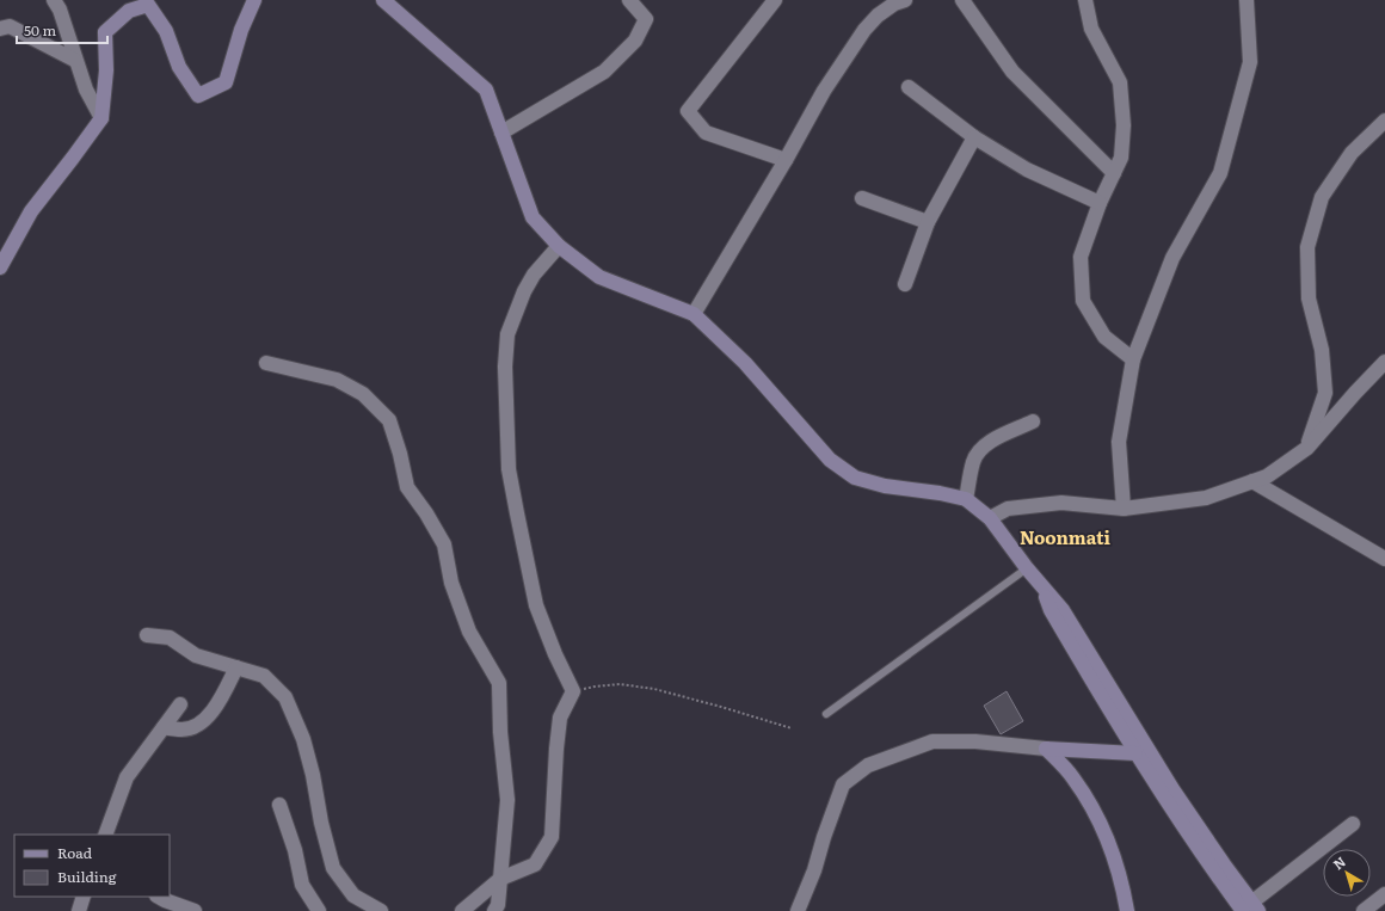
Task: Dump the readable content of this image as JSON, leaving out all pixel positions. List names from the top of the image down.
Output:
{
  "districts": ["Noonmati"],
  "legend": ["Road", "Building"],
  "scale_bar": "50 m",
  "north": "top left"
}
